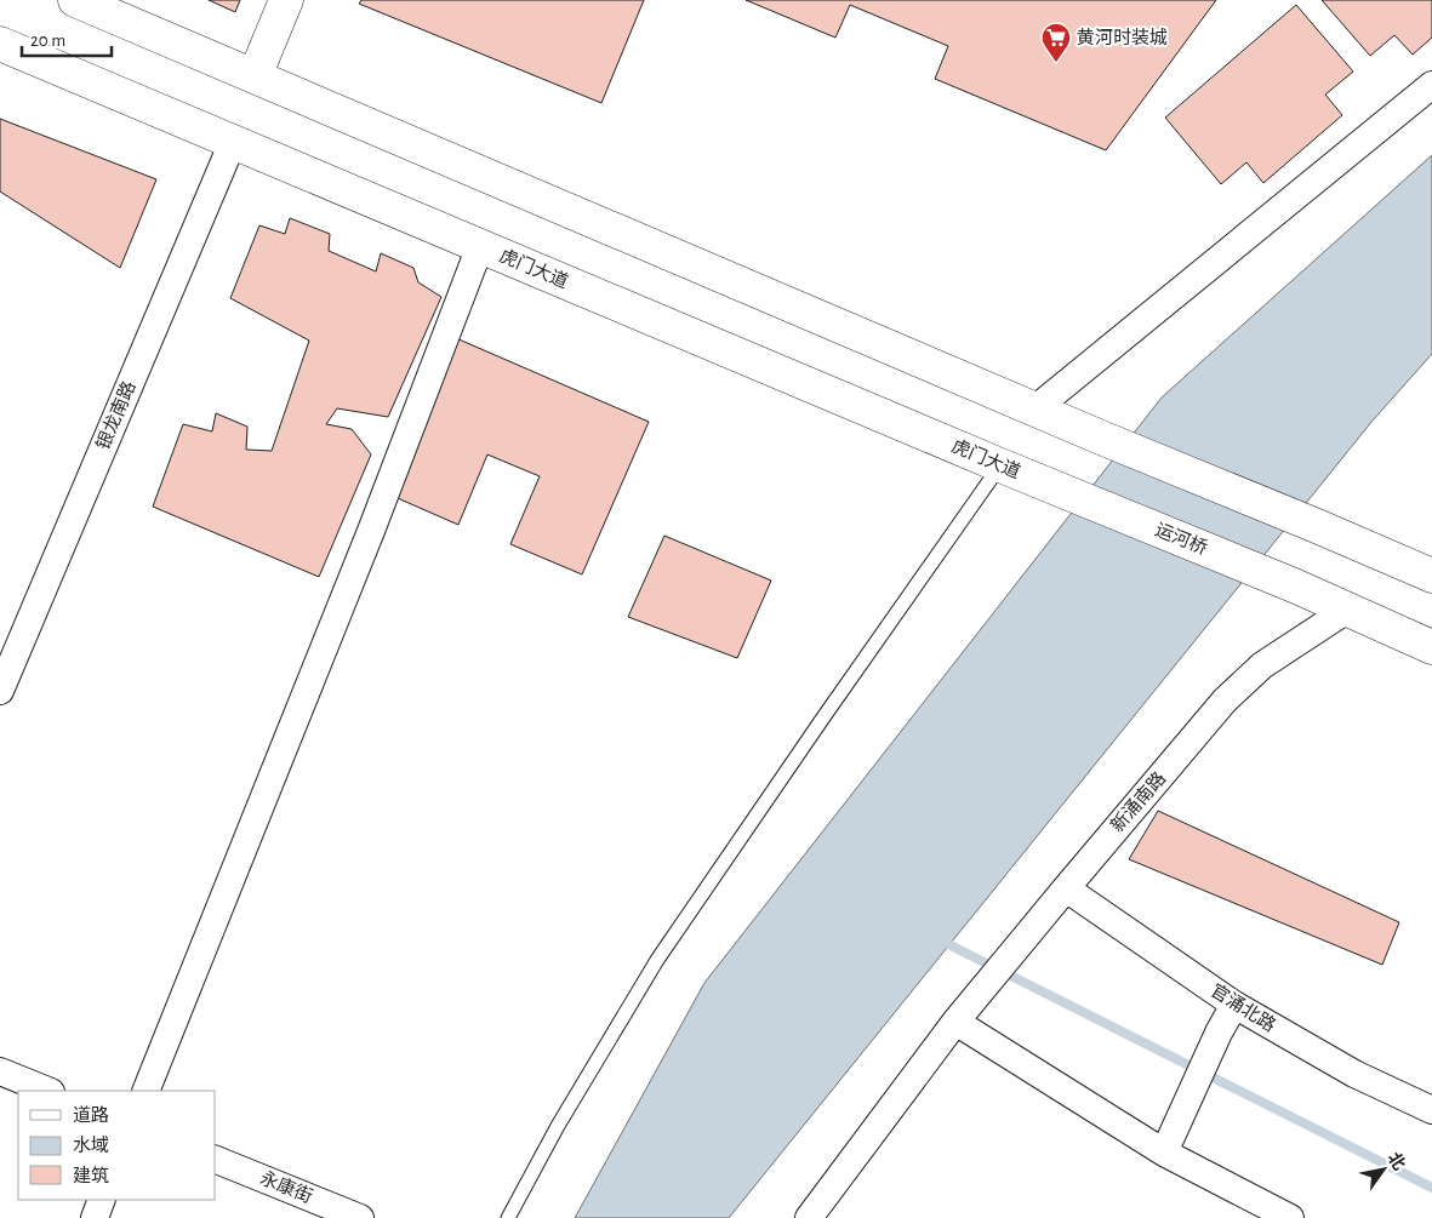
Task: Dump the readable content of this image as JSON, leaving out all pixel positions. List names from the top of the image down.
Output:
{
  "streets": {
    "main road": ["虎门大道", "运河桥"],
    "street": [
      "银龙南路",
      "新涌南路",
      "官涌北路",
      "永康街"
    ]
  },
  "crossings": [
    ["虎门大道", "银龙南路"],
    ["虎门大道", "运河桥"],
    ["运河桥", "新涌南路"],
    ["新涌南路", "官涌北路"]
  ],
  "places": {
    "supermarket": ["黄河时装城"]
  },
  "legend": ["道路", "水域", "建筑"],
  "scale_bar": "20 m",
  "north": "top right"
}
